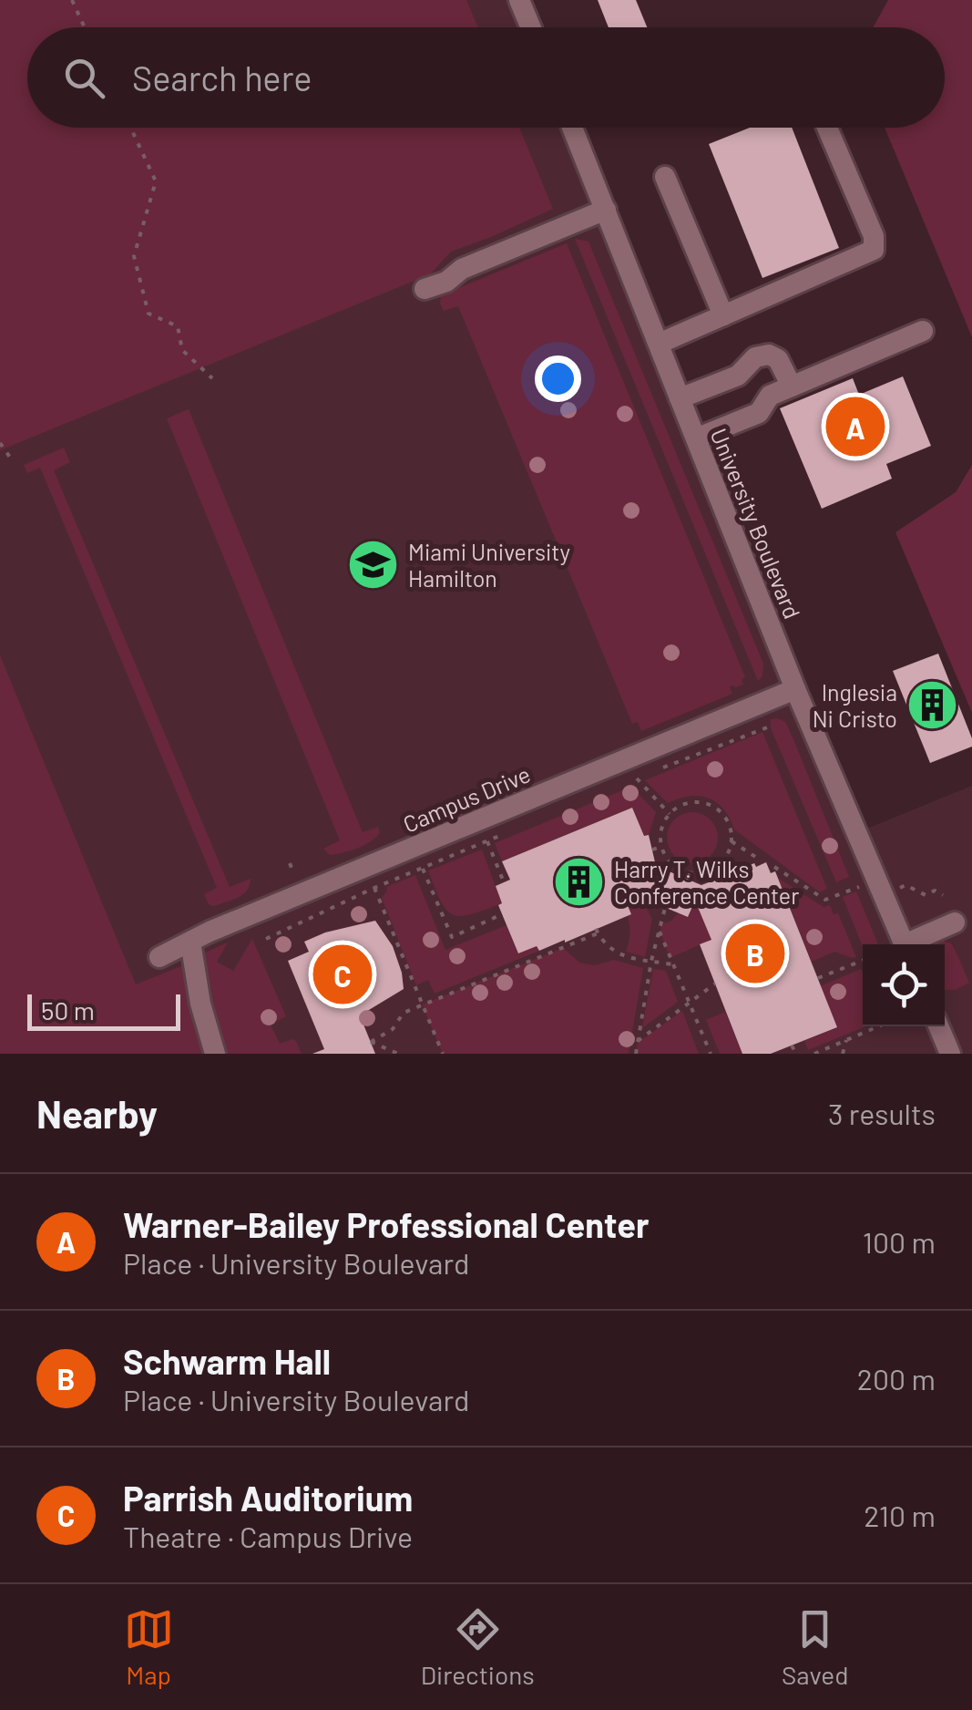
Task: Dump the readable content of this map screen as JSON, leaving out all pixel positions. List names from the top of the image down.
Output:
{
  "streets": {
    "street": ["University Boulevard", "Campus Drive"]
  },
  "crossings": [
    ["University Boulevard", "Campus Drive"]
  ],
  "places": {
    "school or university": ["Miami University Hamilton"],
    "building": ["Inglesia Ni Cristo", "Harry T. Wilks Conference Center"]
  },
  "scale_bar": "50 m",
  "page": {
    "search": "Search here",
    "pins": ["A", "B", "C"],
    "scale": "50 m",
    "heading": ["Nearby", "3 results"],
    "list": [
      {
        "mark": "A",
        "name": "Warner-Bailey Professional Center",
        "note": "Place · University Boulevard",
        "value": "100 m"
      },
      {
        "mark": "B",
        "name": "Schwarm Hall",
        "note": "Place · University Boulevard",
        "value": "200 m"
      },
      {
        "mark": "C",
        "name": "Parrish Auditorium",
        "note": "Theatre · Campus Drive",
        "value": "210 m"
      }
    ],
    "nav": ["Map", "Directions", "Saved"]
  }
}
